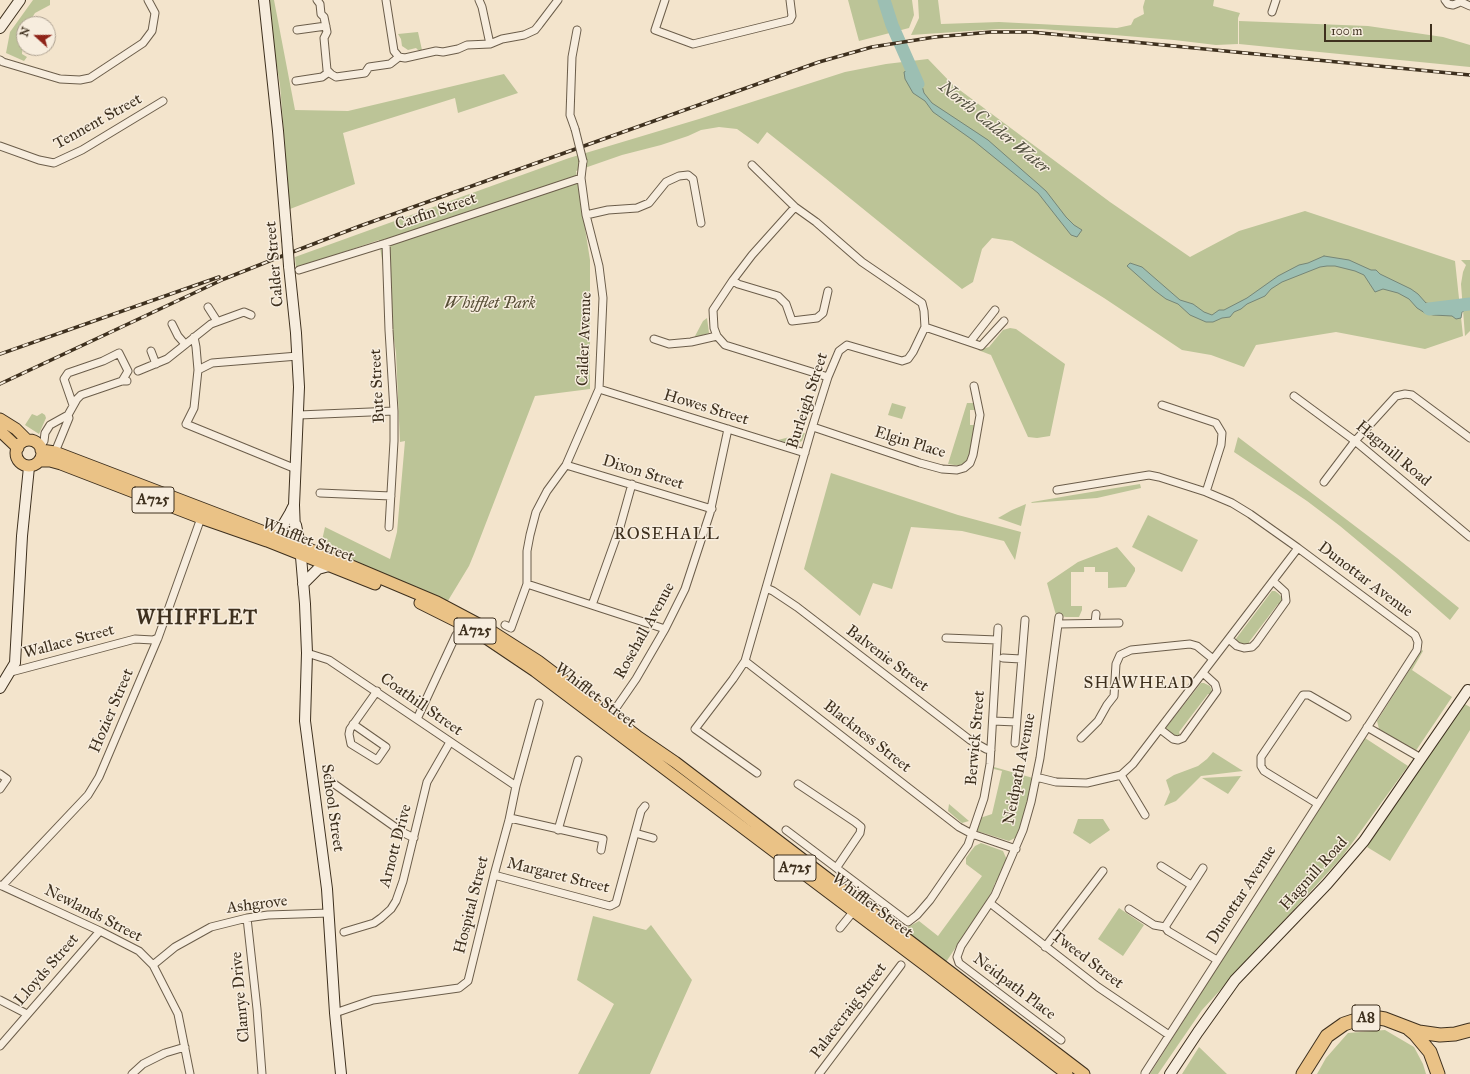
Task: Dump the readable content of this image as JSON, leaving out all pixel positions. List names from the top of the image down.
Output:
{
  "streets": {
    "highway": ["A8"],
    "main road": ["A725", "Whifflet Street"],
    "street": [
      "Tennent Street",
      "Carfin Street",
      "Calder Street",
      "Calder Avenue",
      "Bute Street",
      "Burleigh Street",
      "Howes Street",
      "Elgin Place",
      "Hagmill Road",
      "Dixon Street",
      "Dunottar Avenue",
      "Rosehall Avenue",
      "Wallace Street",
      "Balvenie Street",
      "Coathill Street",
      "Hozier Street",
      "Blackness Street",
      "Berwick Street",
      "Neidpath Avenue",
      "School Street",
      "Arnott Drive",
      "Margaret Street",
      "Ashgrove",
      "Hospital Street",
      "Newlands Street",
      "Tweed Street",
      "Lloyds Street",
      "Neidpath Place",
      "Clanrye Drive",
      "Palacecraig Street"
    ]
  },
  "crossings": [
    ["Carfin Street", "Calder Avenue"],
    ["Carfin Street", "Bute Street"],
    ["Calder Street", "Whifflet Street"],
    ["Calder Street", "School Street"],
    ["Calder Avenue", "Howes Street"],
    ["Calder Avenue", "Dixon Street"],
    ["Burleigh Street", "Howes Street"],
    ["Burleigh Street", "Elgin Place"],
    ["Burleigh Street", "Balvenie Street"],
    ["Burleigh Street", "Blackness Street"],
    ["Howes Street", "Rosehall Avenue"],
    ["Dixon Street", "Rosehall Avenue"],
    ["A725", "Whifflet Street"],
    ["Whifflet Street", "Rosehall Avenue"],
    ["Whifflet Street", "Hozier Street"],
    ["Whifflet Street", "School Street"],
    ["Dunottar Avenue", "Tweed Street"],
    ["Wallace Street", "Hozier Street"],
    ["Balvenie Street", "Berwick Street"],
    ["Coathill Street", "School Street"],
    ["Coathill Street", "Arnott Drive"],
    ["Coathill Street", "Hospital Street"],
    ["Hozier Street", "Newlands Street"],
    ["Blackness Street", "Berwick Street"],
    ["Blackness Street", "Neidpath Avenue"],
    ["Neidpath Avenue", "Tweed Street"],
    ["Neidpath Avenue", "Neidpath Place"],
    ["School Street", "Ashgrove"],
    ["School Street", "Hospital Street"],
    ["Margaret Street", "Hospital Street"],
    ["Ashgrove", "Newlands Street"],
    ["Ashgrove", "Clanrye Drive"],
    ["Newlands Street", "Lloyds Street"]
  ],
  "districts": ["ROSEHALL", "WHIFFLET", "SHAWHEAD"],
  "water": ["North Calder Water"],
  "parks": ["Whifflet Park"],
  "scale_bar": "100 m",
  "north": "left"
}
